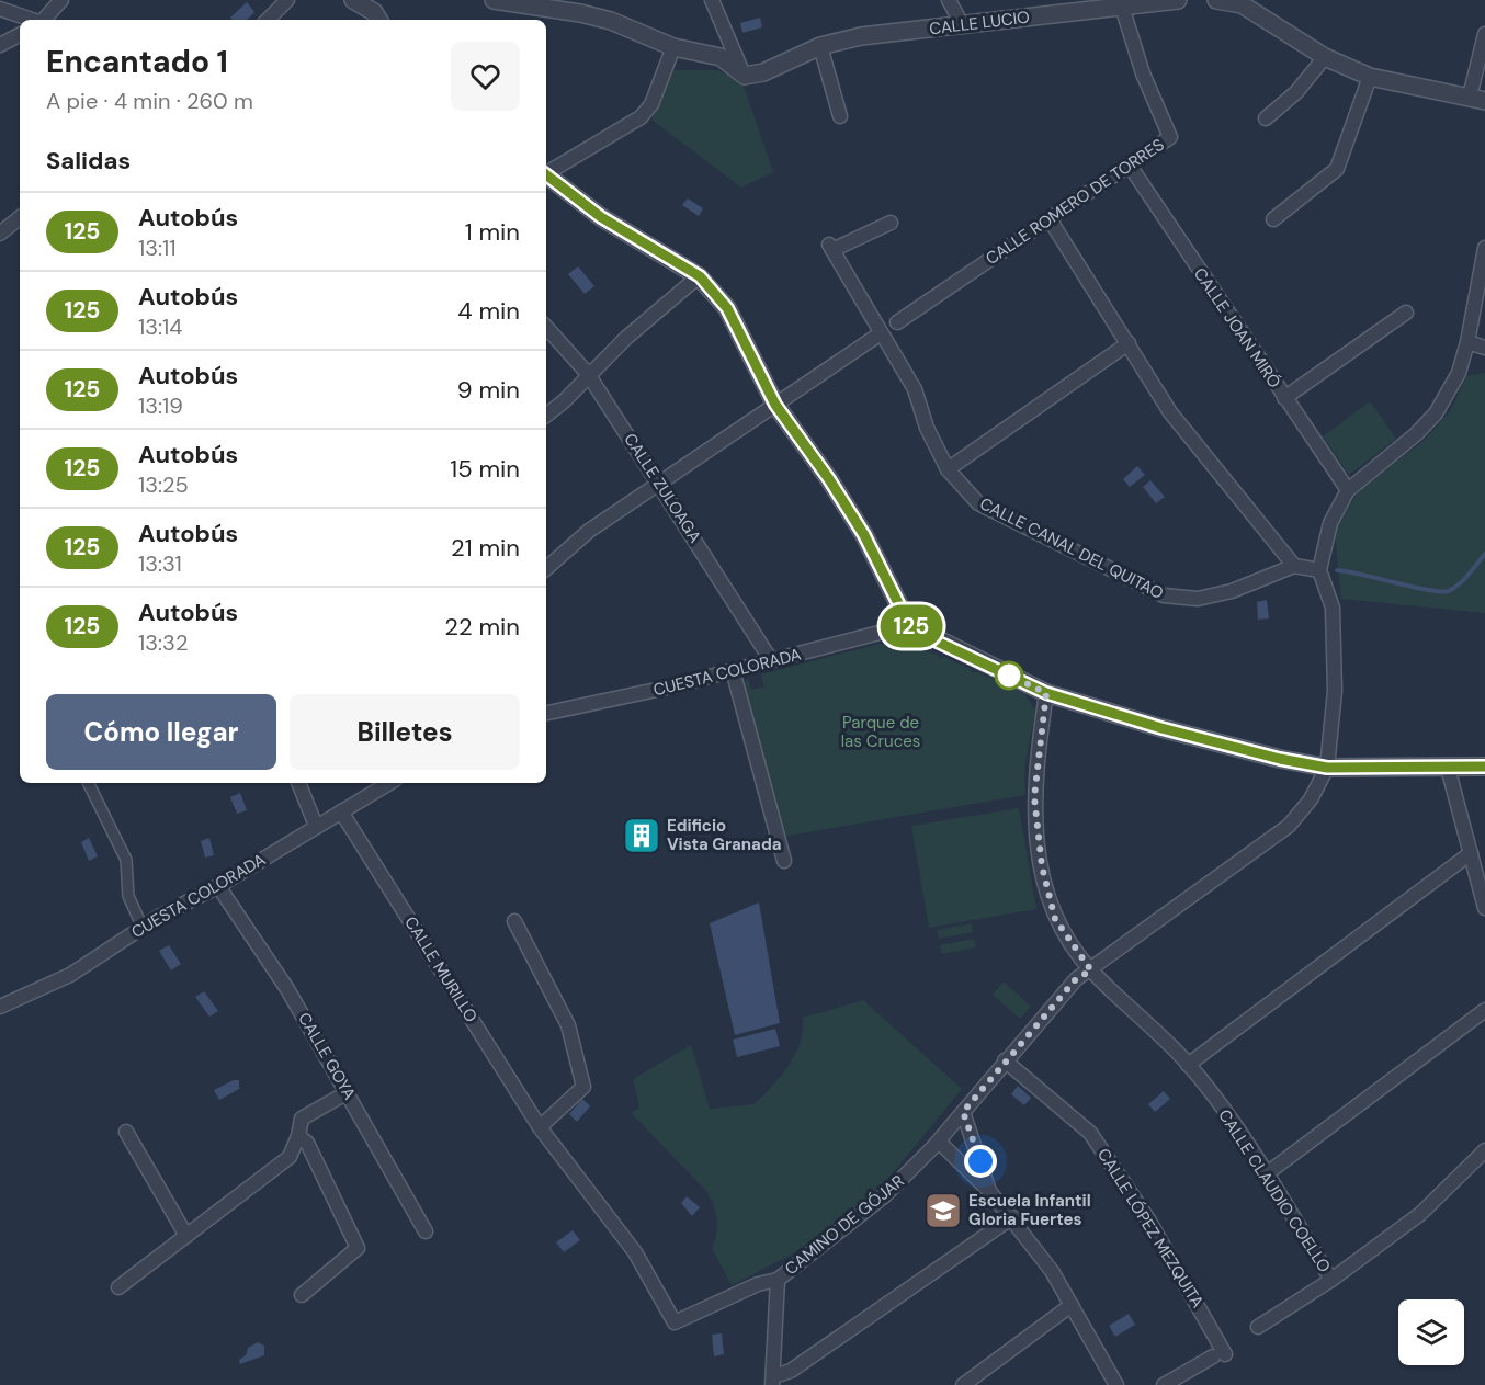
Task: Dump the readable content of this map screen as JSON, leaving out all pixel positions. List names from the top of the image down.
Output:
{
  "streets": {
    "street": [
      "CALLE LUCIO",
      "CALLE ROMERO DE TORRES",
      "CALLE JOAN MIRÓ",
      "CALLE ZULOAGA",
      "CALLE CANAL DEL QUITAO",
      "CUESTA COLORADA",
      "CALLE MURILLO",
      "CALLE GOYA",
      "CALLE CLAUDIO COELLO",
      "CAMINO DE GÓJAR",
      "CALLE LÓPEZ MEZQUITA"
    ]
  },
  "crossings": [
    ["CALLE LUCIO", "CALLE ROMERO DE TORRES"],
    ["CALLE ROMERO DE TORRES", "CALLE JOAN MIRÓ"],
    ["CALLE ZULOAGA", "CUESTA COLORADA"],
    ["CUESTA COLORADA", "CALLE MURILLO"],
    ["CUESTA COLORADA", "CALLE GOYA"],
    ["CALLE MURILLO", "CAMINO DE GÓJAR"],
    ["CALLE CLAUDIO COELLO", "CAMINO DE GÓJAR"],
    ["CAMINO DE GÓJAR", "CALLE LÓPEZ MEZQUITA"]
  ],
  "parks": ["Parque de las Cruces"],
  "places": {
    "building": ["Edificio Vista Granada"],
    "school or university": ["Escuela Infantil Gloria Fuertes"]
  },
  "lines": ["bus line 125"],
  "page": {
    "on_map": "125",
    "heading": [
      ["Encantado 1", "A pie · 4 min · 260 m"],
      "Salidas"
    ],
    "list": [
      {
        "mark": "125",
        "name": "Autobús",
        "note": "13:11",
        "value": "1 min"
      },
      {
        "mark": "125",
        "name": "Autobús",
        "note": "13:14",
        "value": "4 min"
      },
      {
        "mark": "125",
        "name": "Autobús",
        "note": "13:19",
        "value": "9 min"
      },
      {
        "mark": "125",
        "name": "Autobús",
        "note": "13:25",
        "value": "15 min"
      },
      {
        "mark": "125",
        "name": "Autobús",
        "note": "13:31",
        "value": "21 min"
      },
      {
        "mark": "125",
        "name": "Autobús",
        "note": "13:32",
        "value": "22 min"
      }
    ],
    "buttons": ["Cómo llegar", "Billetes"]
  }
}
